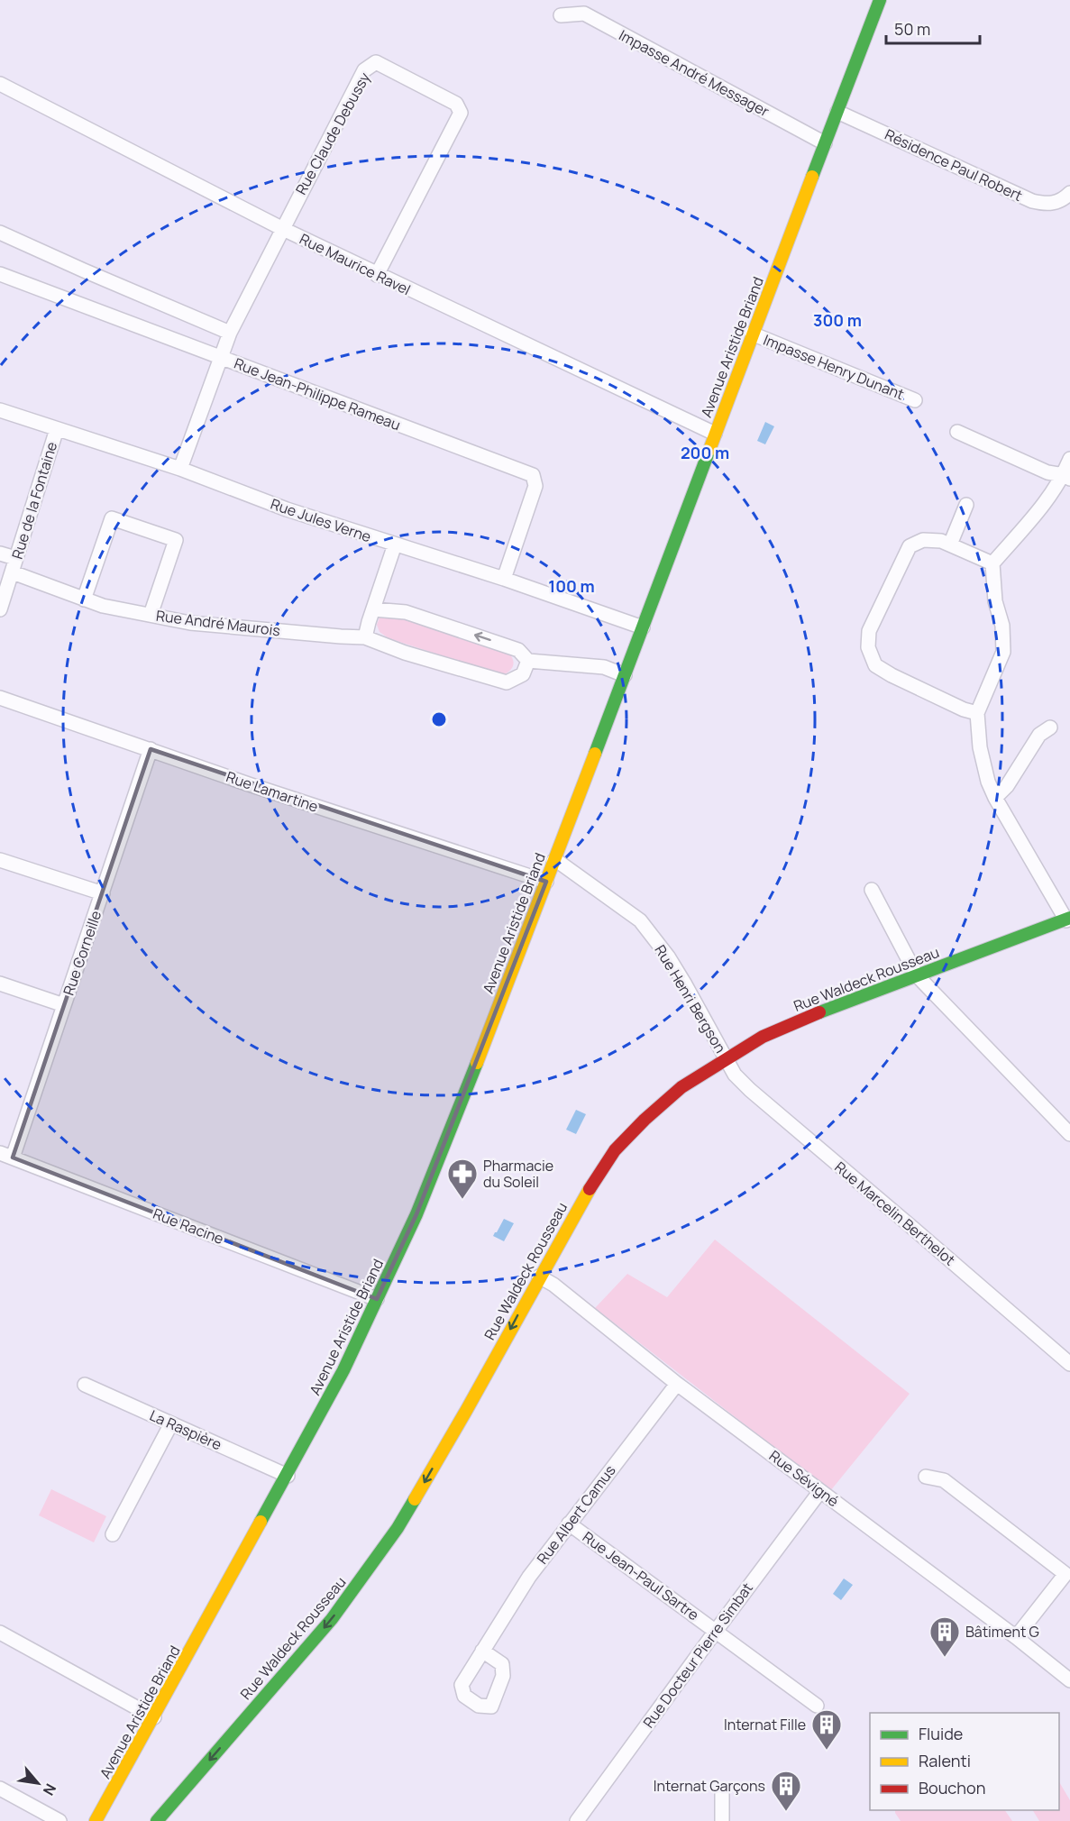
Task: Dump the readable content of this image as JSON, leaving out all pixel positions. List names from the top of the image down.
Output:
{
  "streets": {
    "main road": ["Avenue Aristide Briand", "Rue Waldeck Rousseau"],
    "street": [
      "Impasse André Messager",
      "Rue Claude Debussy",
      "Résidence Paul Robert",
      "Rue Maurice Ravel",
      "Impasse Henry Dunant",
      "Rue Jean-Philippe Rameau",
      "Rue de la Fontaine",
      "Rue Jules Verne",
      "Rue André Maurois",
      "Rue Lamartine",
      "Rue Corneille",
      "Rue Henri Bergson",
      "Rue Marcelin Berthelot",
      "Rue Racine",
      "La Raspière",
      "Rue Sévigné",
      "Rue Albert Camus",
      "Rue Jean-Paul Sartre",
      "Rue Docteur Pierre Simbat"
    ]
  },
  "crossings": [
    ["Impasse André Messager", "Avenue Aristide Briand"],
    ["Rue Claude Debussy", "Rue Maurice Ravel"],
    ["Résidence Paul Robert", "Avenue Aristide Briand"],
    ["Rue Maurice Ravel", "Avenue Aristide Briand"],
    ["Avenue Aristide Briand", "Impasse Henry Dunant"],
    ["Avenue Aristide Briand", "Rue Jules Verne"],
    ["Avenue Aristide Briand", "Rue Lamartine"],
    ["Avenue Aristide Briand", "Rue Henri Bergson"],
    ["Avenue Aristide Briand", "Rue Racine"],
    ["Avenue Aristide Briand", "La Raspière"],
    ["Rue Jean-Philippe Rameau", "Rue Jules Verne"],
    ["Rue de la Fontaine", "Rue Jules Verne"],
    ["Rue de la Fontaine", "Rue André Maurois"],
    ["Rue Lamartine", "Rue Corneille"],
    ["Rue Corneille", "Rue Racine"],
    ["Rue Waldeck Rousseau", "Rue Henri Bergson"],
    ["Rue Waldeck Rousseau", "Rue Marcelin Berthelot"],
    ["Rue Waldeck Rousseau", "Rue Sévigné"],
    ["Rue Henri Bergson", "Rue Marcelin Berthelot"],
    ["Rue Sévigné", "Rue Albert Camus"],
    ["Rue Sévigné", "Rue Docteur Pierre Simbat"],
    ["Rue Albert Camus", "Rue Jean-Paul Sartre"],
    ["Rue Jean-Paul Sartre", "Rue Docteur Pierre Simbat"]
  ],
  "one_way": ["Rue Waldeck Rousseau"],
  "places": {
    "pharmacy": ["Pharmacie du Soleil"],
    "building": ["Bâtiment G", "Internat Fille", "Internat Garçons"]
  },
  "legend": ["Fluide", "Ralenti", "Bouchon"],
  "scale_bar": "50 m",
  "north": "bottom right",
  "rings": ["300 m", "200 m", "100 m"]
}
